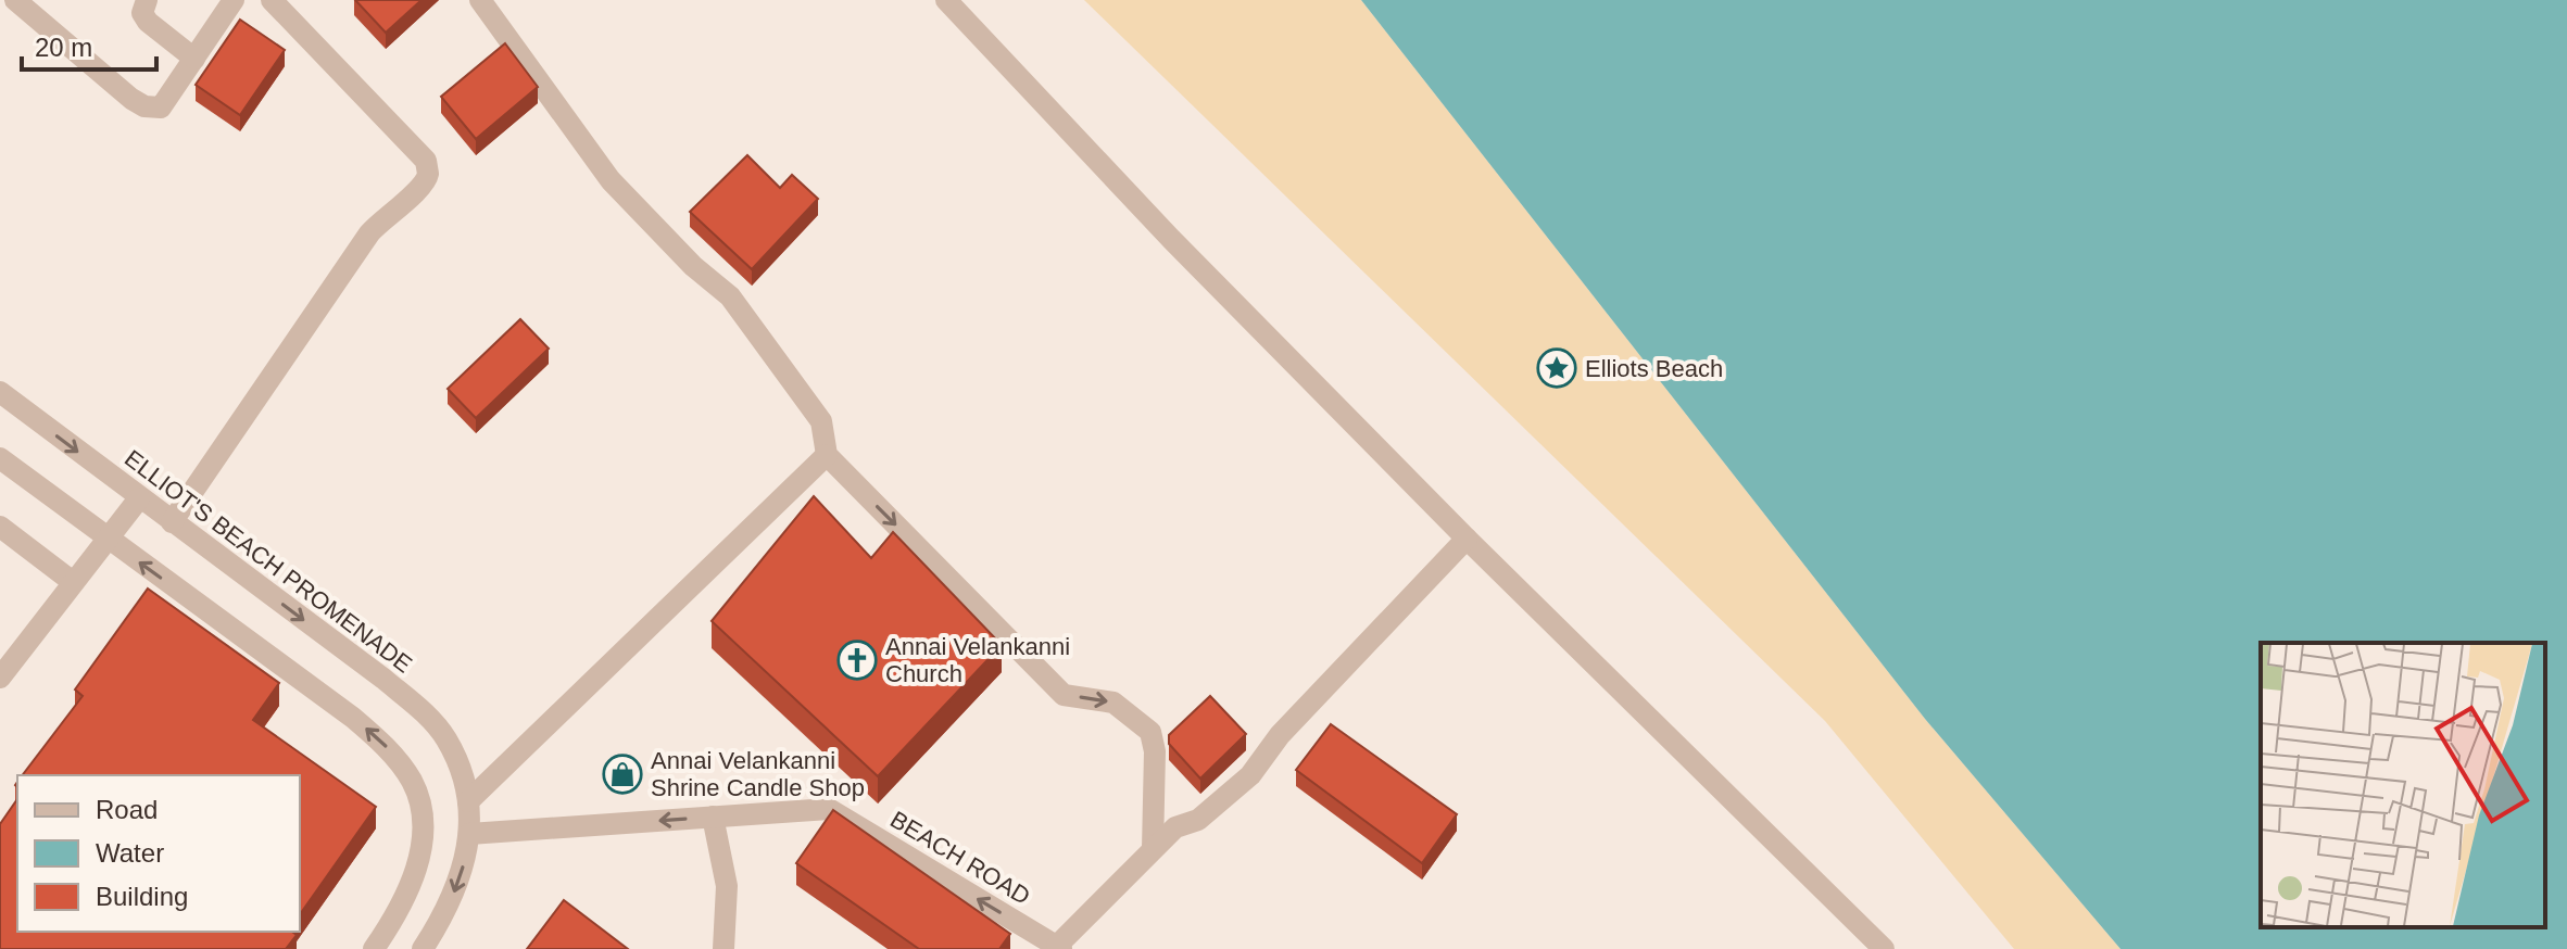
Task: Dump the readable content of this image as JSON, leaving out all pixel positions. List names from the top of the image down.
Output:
{
  "streets": {
    "street": ["ELLIOT'S BEACH PROMENADE", "BEACH ROAD"]
  },
  "crossings": [
    ["ELLIOT'S BEACH PROMENADE", "BEACH ROAD"]
  ],
  "one_way": ["BEACH ROAD"],
  "places": {
    "place": ["Elliots Beach"],
    "church": ["Annai Velankanni Church"],
    "shop": ["Annai Velankanni Shrine Candle Shop"]
  },
  "legend": ["Road", "Water", "Building"],
  "scale_bar": "20 m"
}
